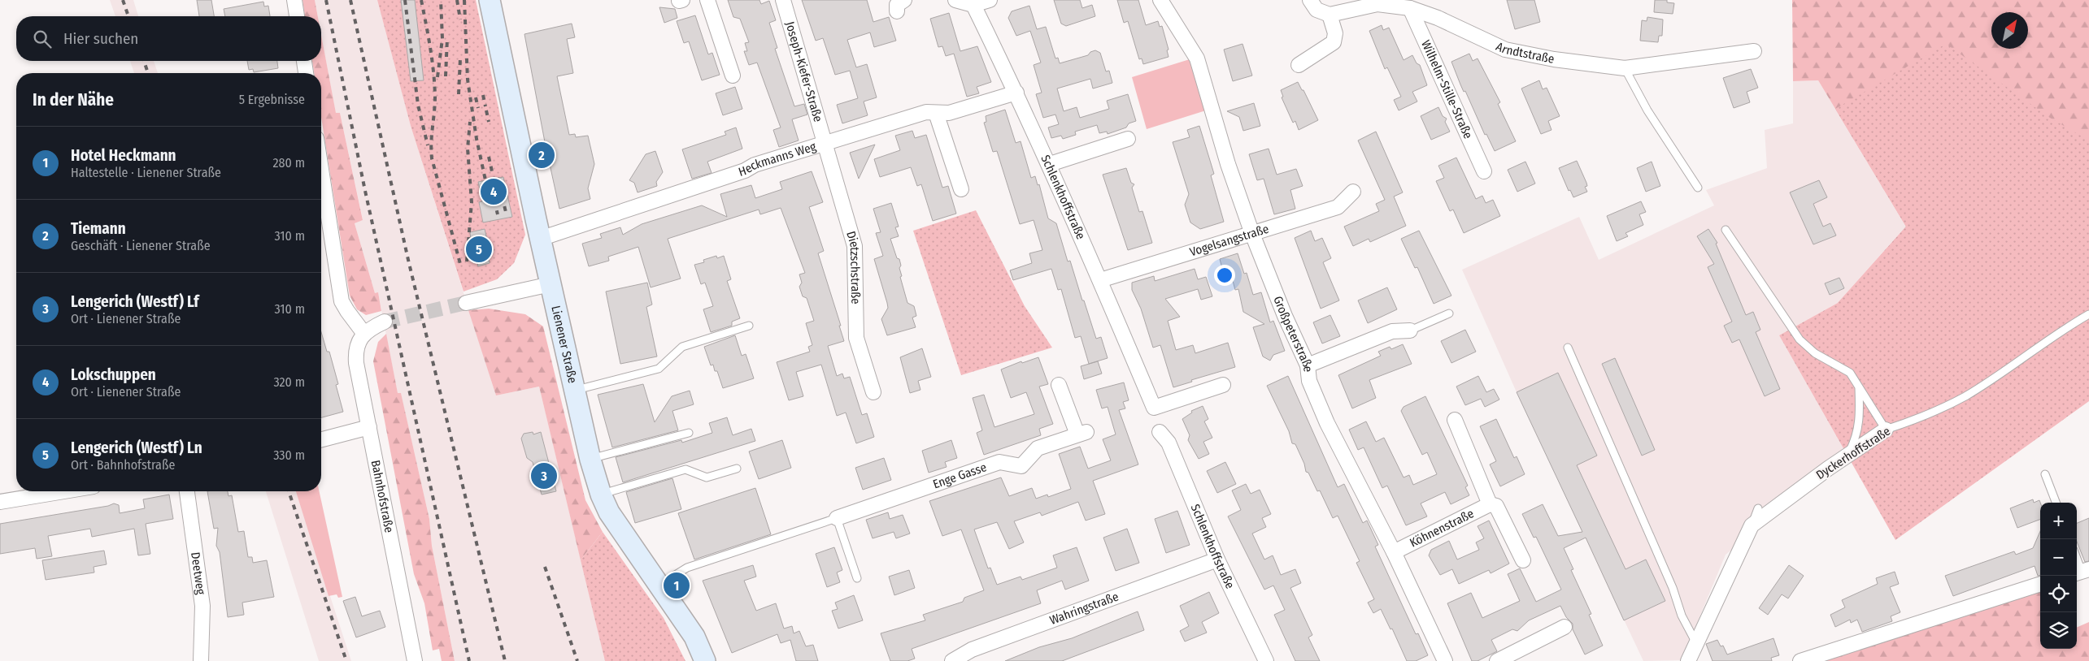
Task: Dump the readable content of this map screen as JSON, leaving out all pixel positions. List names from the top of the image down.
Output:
{
  "streets": {
    "street": [
      "Arndtstraße",
      "Joseph-Kiefer-Straße",
      "Wilhelm-Stille-Straße",
      "Heckmanns Weg",
      "Schlenkhoffstraße",
      "Vogelsangstraße",
      "Dietzschstraße",
      "Großpeterstraße",
      "Lienener Straße",
      "Dyckerhoffstraße",
      "Enge Gasse",
      "Bahnhofstraße",
      "Köhnenstraße",
      "Deetweg",
      "Wahringstraße"
    ]
  },
  "crossings": [
    ["Arndtstraße", "Wilhelm-Stille-Straße"],
    ["Joseph-Kiefer-Straße", "Heckmanns Weg"],
    ["Joseph-Kiefer-Straße", "Dietzschstraße"],
    ["Heckmanns Weg", "Schlenkhoffstraße"],
    ["Heckmanns Weg", "Dietzschstraße"],
    ["Heckmanns Weg", "Lienener Straße"],
    ["Schlenkhoffstraße", "Vogelsangstraße"],
    ["Schlenkhoffstraße", "Wahringstraße"],
    ["Vogelsangstraße", "Großpeterstraße"],
    ["Großpeterstraße", "Köhnenstraße"],
    ["Lienener Straße", "Enge Gasse"]
  ],
  "north": "top right",
  "page": {
    "search": "Hier suchen",
    "heading": ["In der Nähe", "5 Ergebnisse"],
    "list": [
      {
        "mark": "1",
        "name": "Hotel Heckmann",
        "note": "Haltestelle · Lienener Straße",
        "value": "280 m"
      },
      {
        "mark": "2",
        "name": "Tiemann",
        "note": "Geschäft · Lienener Straße",
        "value": "310 m"
      },
      {
        "mark": "3",
        "name": "Lengerich (Westf) Lf",
        "note": "Ort · Lienener Straße",
        "value": "310 m"
      },
      {
        "mark": "4",
        "name": "Lokschuppen",
        "note": "Ort · Lienener Straße",
        "value": "320 m"
      },
      {
        "mark": "5",
        "name": "Lengerich (Westf) Ln",
        "note": "Ort · Bahnhofstraße",
        "value": "330 m"
      }
    ],
    "pins": [
      "2",
      "4",
      "5",
      "3",
      "1"
    ],
    "map_buttons": ["+", "−"]
  }
}
